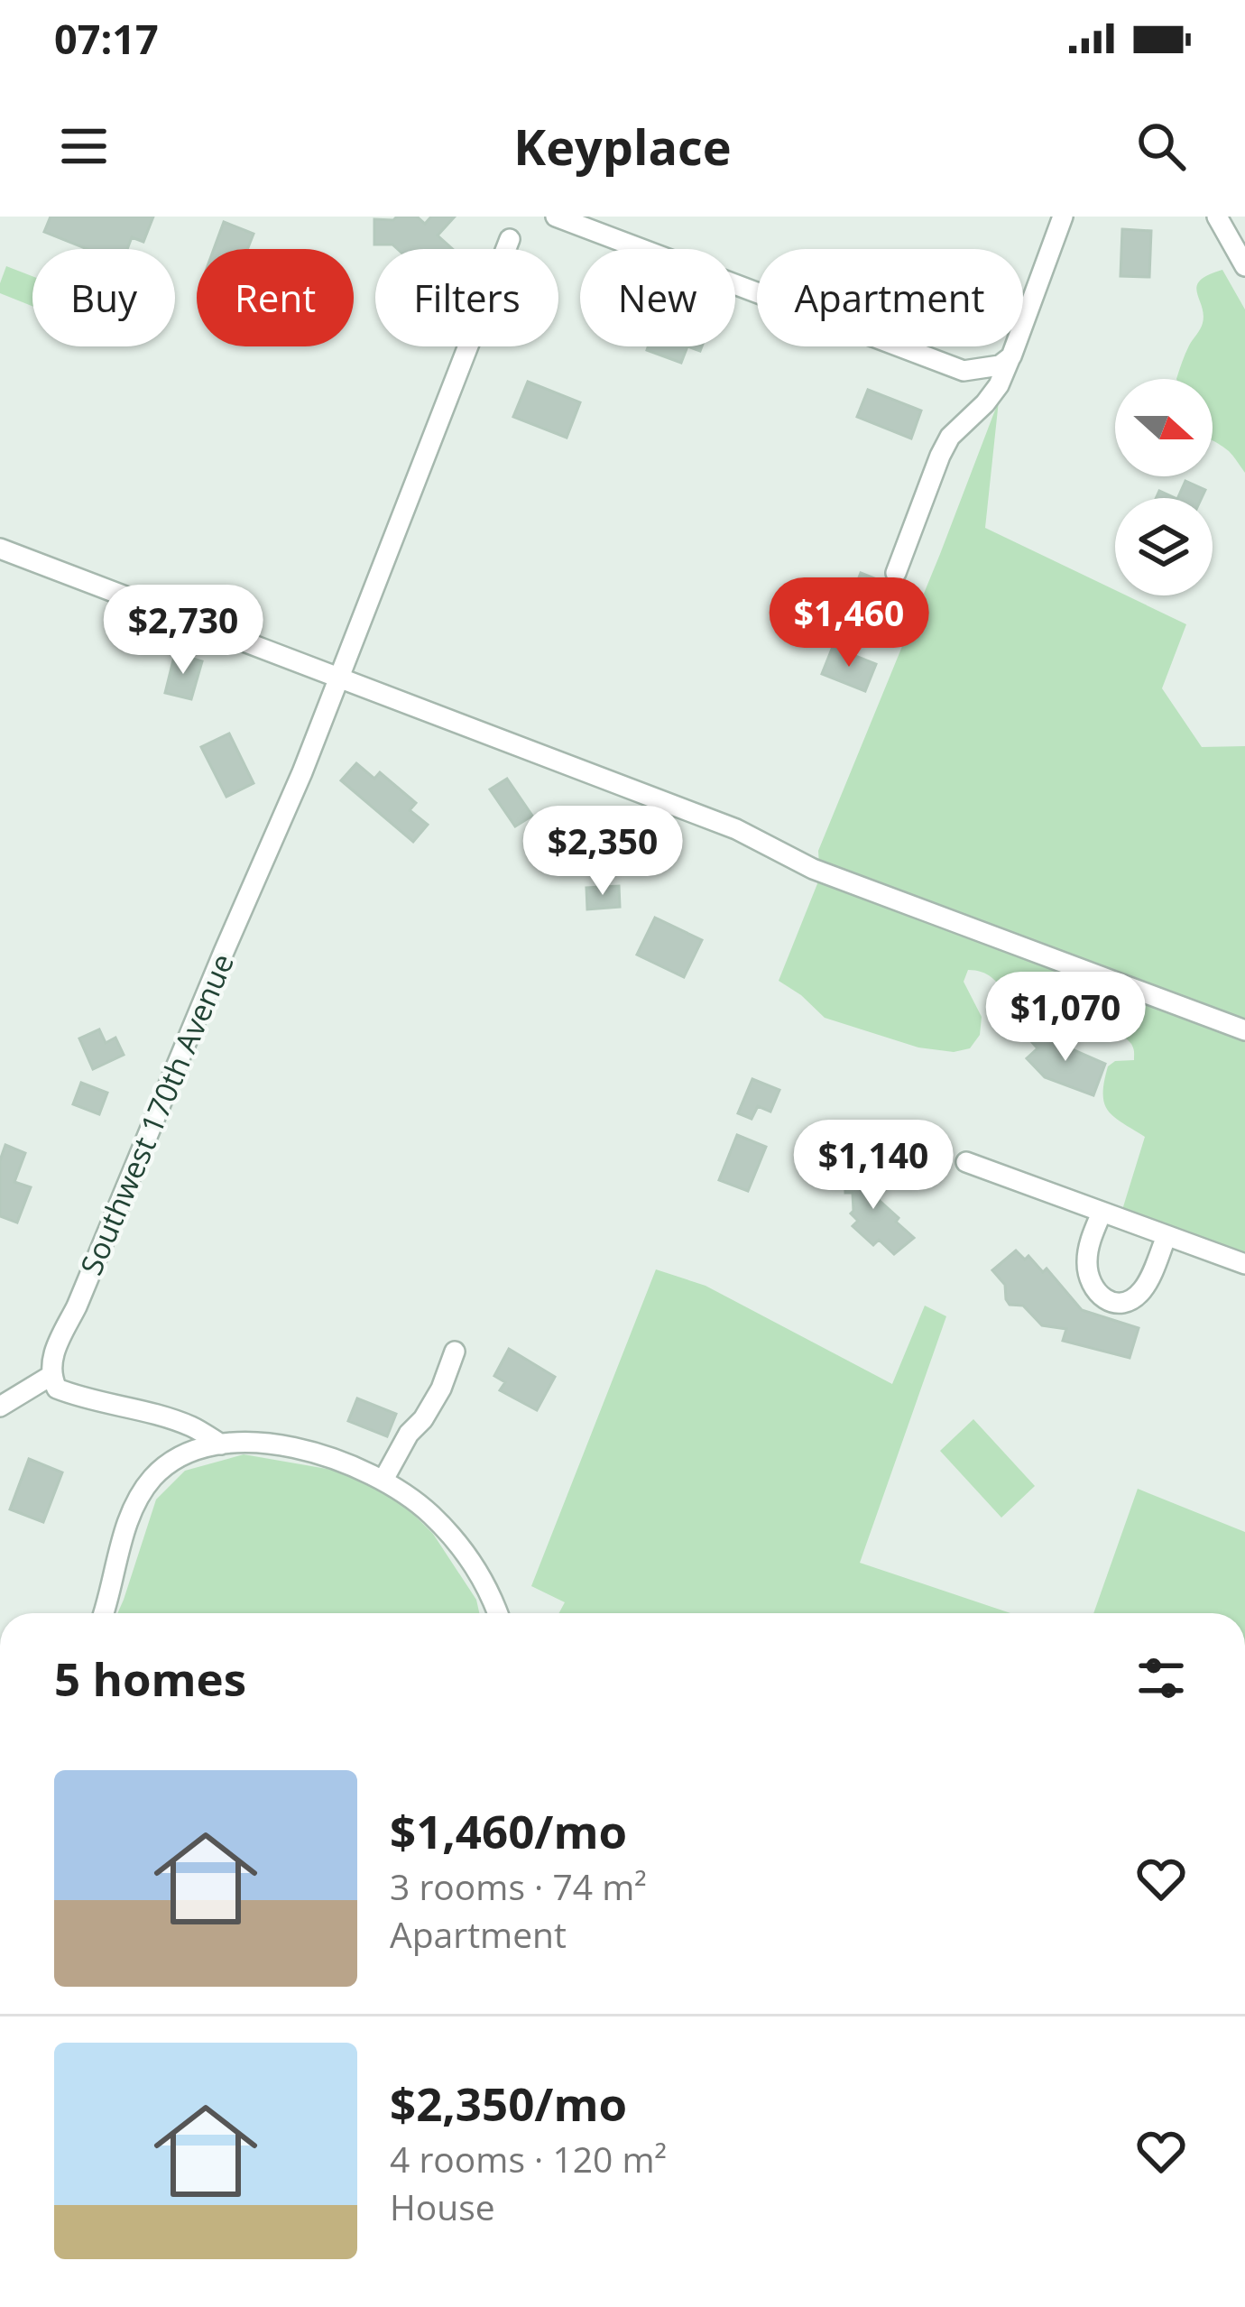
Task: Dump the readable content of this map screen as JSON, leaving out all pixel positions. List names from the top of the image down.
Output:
{
  "streets": {
    "street": ["Southwest 170th Avenue"]
  },
  "north": "right",
  "page": {
    "status": "07:17",
    "header": "Keyplace",
    "chip": [
      "Buy",
      "Rent",
      "Filters",
      "New",
      "Apartment"
    ],
    "price": [
      "$1,460",
      "$2,730",
      "$2,350",
      "$1,070",
      "$1,140"
    ],
    "heading": "5 homes",
    "list": [
      {
        "name": "$1,460/mo",
        "note": "3 rooms · 74 m² · Apartment"
      },
      {
        "name": "$2,350/mo",
        "note": "4 rooms · 120 m² · House"
      }
    ]
  }
}
